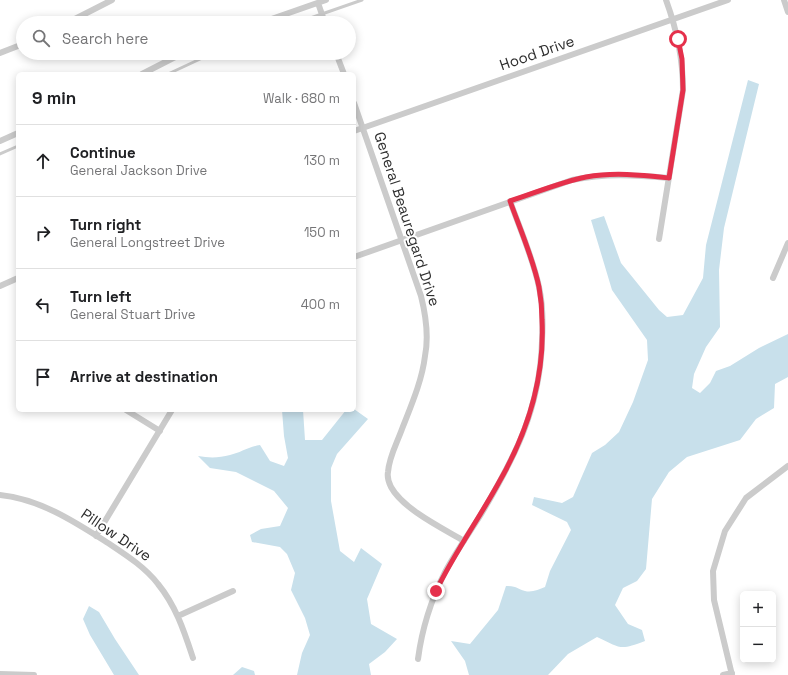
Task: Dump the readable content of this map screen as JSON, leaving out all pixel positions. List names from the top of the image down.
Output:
{
  "streets": {
    "street": ["Hood Drive", "General Beauregard Drive", "Pillow Drive"]
  },
  "crossings": [
    ["Hood Drive", "General Beauregard Drive"]
  ],
  "page": {
    "search": "Search here",
    "heading": ["9 min", "Walk · 680 m"],
    "list": [
      ["Continue", "General Jackson Drive", "130 m"],
      ["Turn right", "General Longstreet Drive", "150 m"],
      ["Turn left", "General Stuart Drive", "400 m"],
      "Arrive at destination"
    ],
    "map_buttons": ["+", "−"]
  }
}
